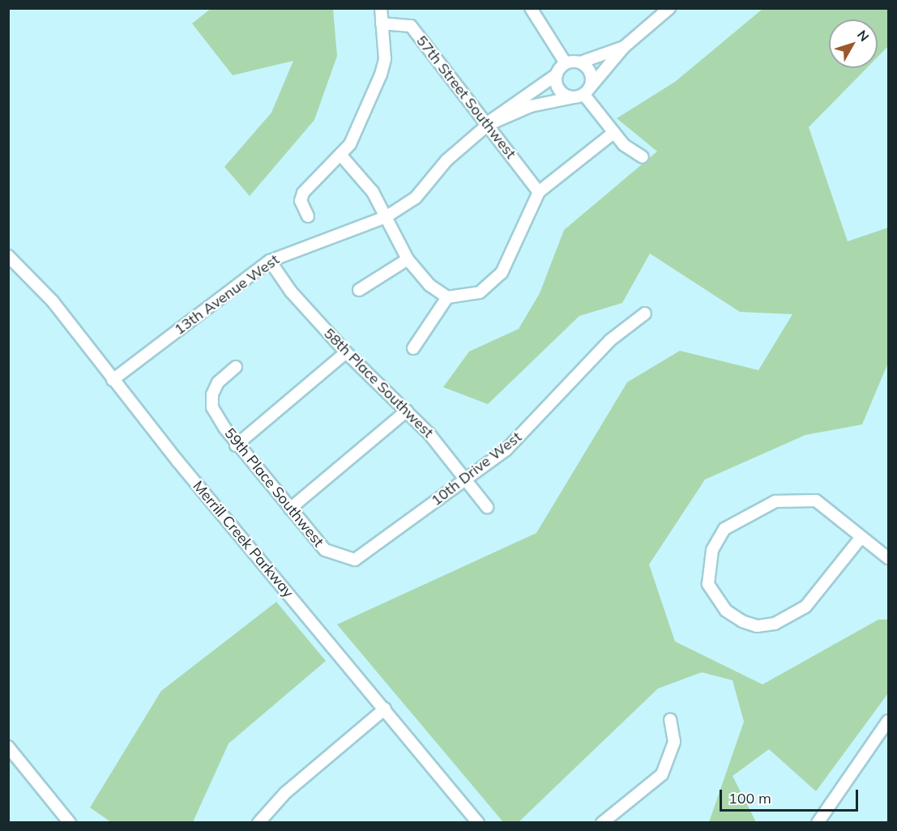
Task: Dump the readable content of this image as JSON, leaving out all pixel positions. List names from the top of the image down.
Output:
{
  "streets": {
    "street": [
      "57th Street Southwest",
      "13th Avenue West",
      "58th Place Southwest",
      "10th Drive West",
      "59th Place Southwest",
      "Merrill Creek Parkway"
    ]
  },
  "crossings": [
    ["57th Street Southwest", "13th Avenue West"],
    ["13th Avenue West", "58th Place Southwest"],
    ["13th Avenue West", "Merrill Creek Parkway"],
    ["58th Place Southwest", "10th Drive West"],
    ["10th Drive West", "59th Place Southwest"]
  ],
  "scale_bar": "100 m",
  "north": "top right"
}
